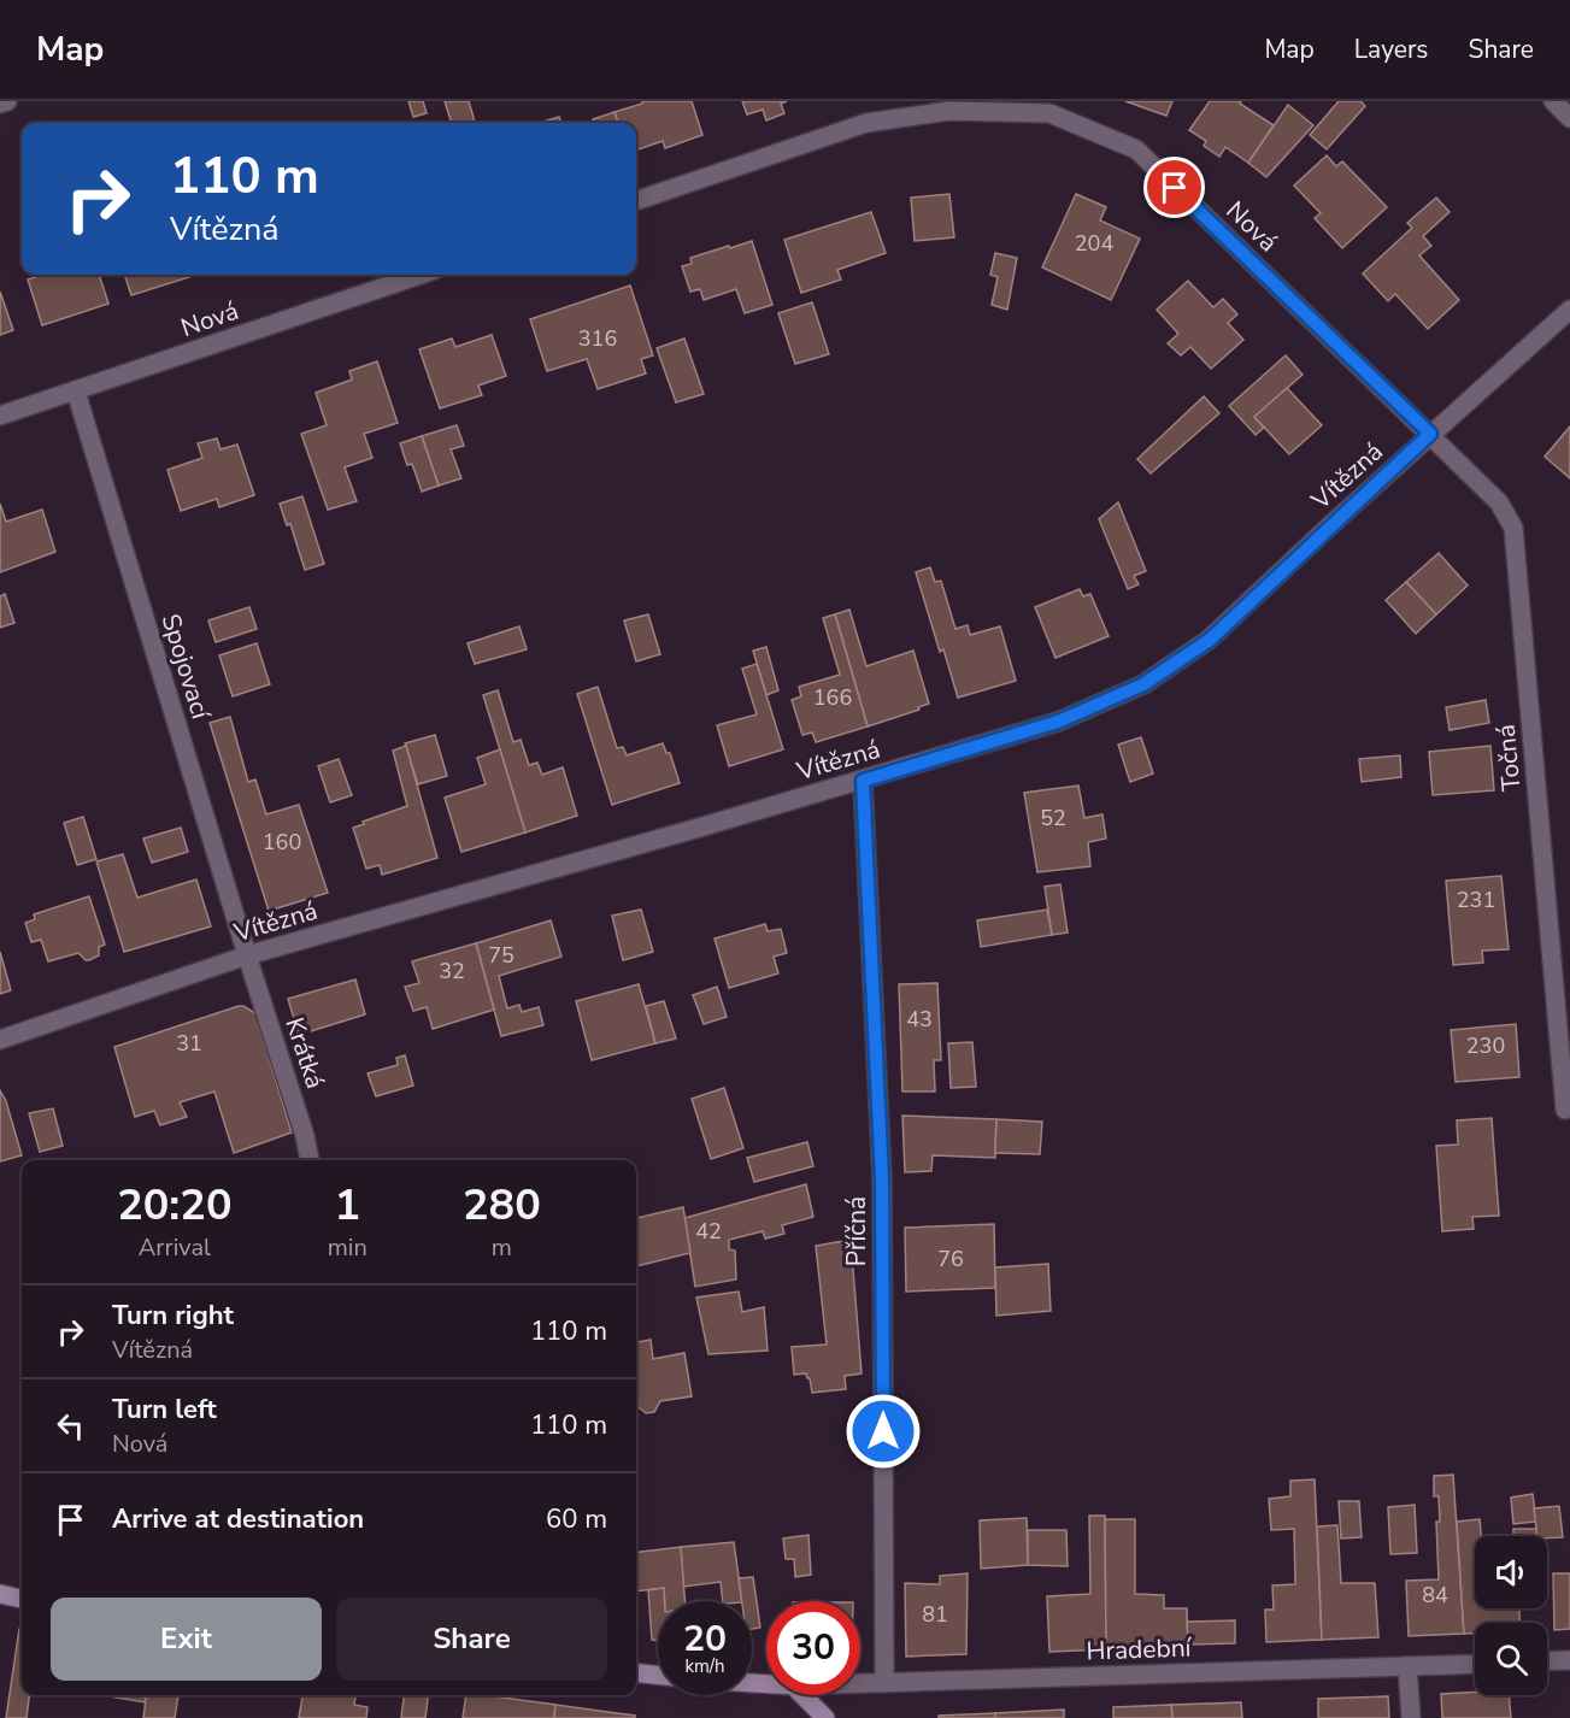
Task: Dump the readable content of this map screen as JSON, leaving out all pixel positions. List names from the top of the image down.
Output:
{
  "streets": {
    "street": [
      "Nová",
      "Vítězná",
      "Spojovací",
      "Točná",
      "Krátká",
      "Příčná",
      "Hradební"
    ]
  },
  "crossings": [
    ["Nová", "Vítězná"],
    ["Nová", "Spojovací"],
    ["Nová", "Točná"],
    ["Vítězná", "Spojovací"],
    ["Vítězná", "Točná"],
    ["Vítězná", "Krátká"],
    ["Vítězná", "Příčná"],
    ["Spojovací", "Krátká"],
    ["Příčná", "Hradební"]
  ],
  "house_numbers": [
    "204",
    "316",
    "166",
    "52",
    "160",
    "231",
    "75",
    "32",
    "43",
    "31",
    "230",
    "42",
    "76",
    "84",
    "81"
  ],
  "page": {
    "header": "Map",
    "nav": ["Map", "Layers", "Share"],
    "turn": ["110 m", "Vítězná"],
    "eta": [
      "20:20",
      "Arrival",
      "1",
      "min",
      "280",
      "m"
    ],
    "list": [
      {
        "name": "Turn right",
        "note": "Vítězná",
        "value": "110 m"
      },
      {
        "name": "Turn left",
        "note": "Nová",
        "value": "110 m"
      },
      {
        "name": "Arrive at destination",
        "value": "60 m"
      }
    ],
    "buttons": ["Exit", "Share"],
    "speed": "20 km/h",
    "limit": "30"
  }
}
